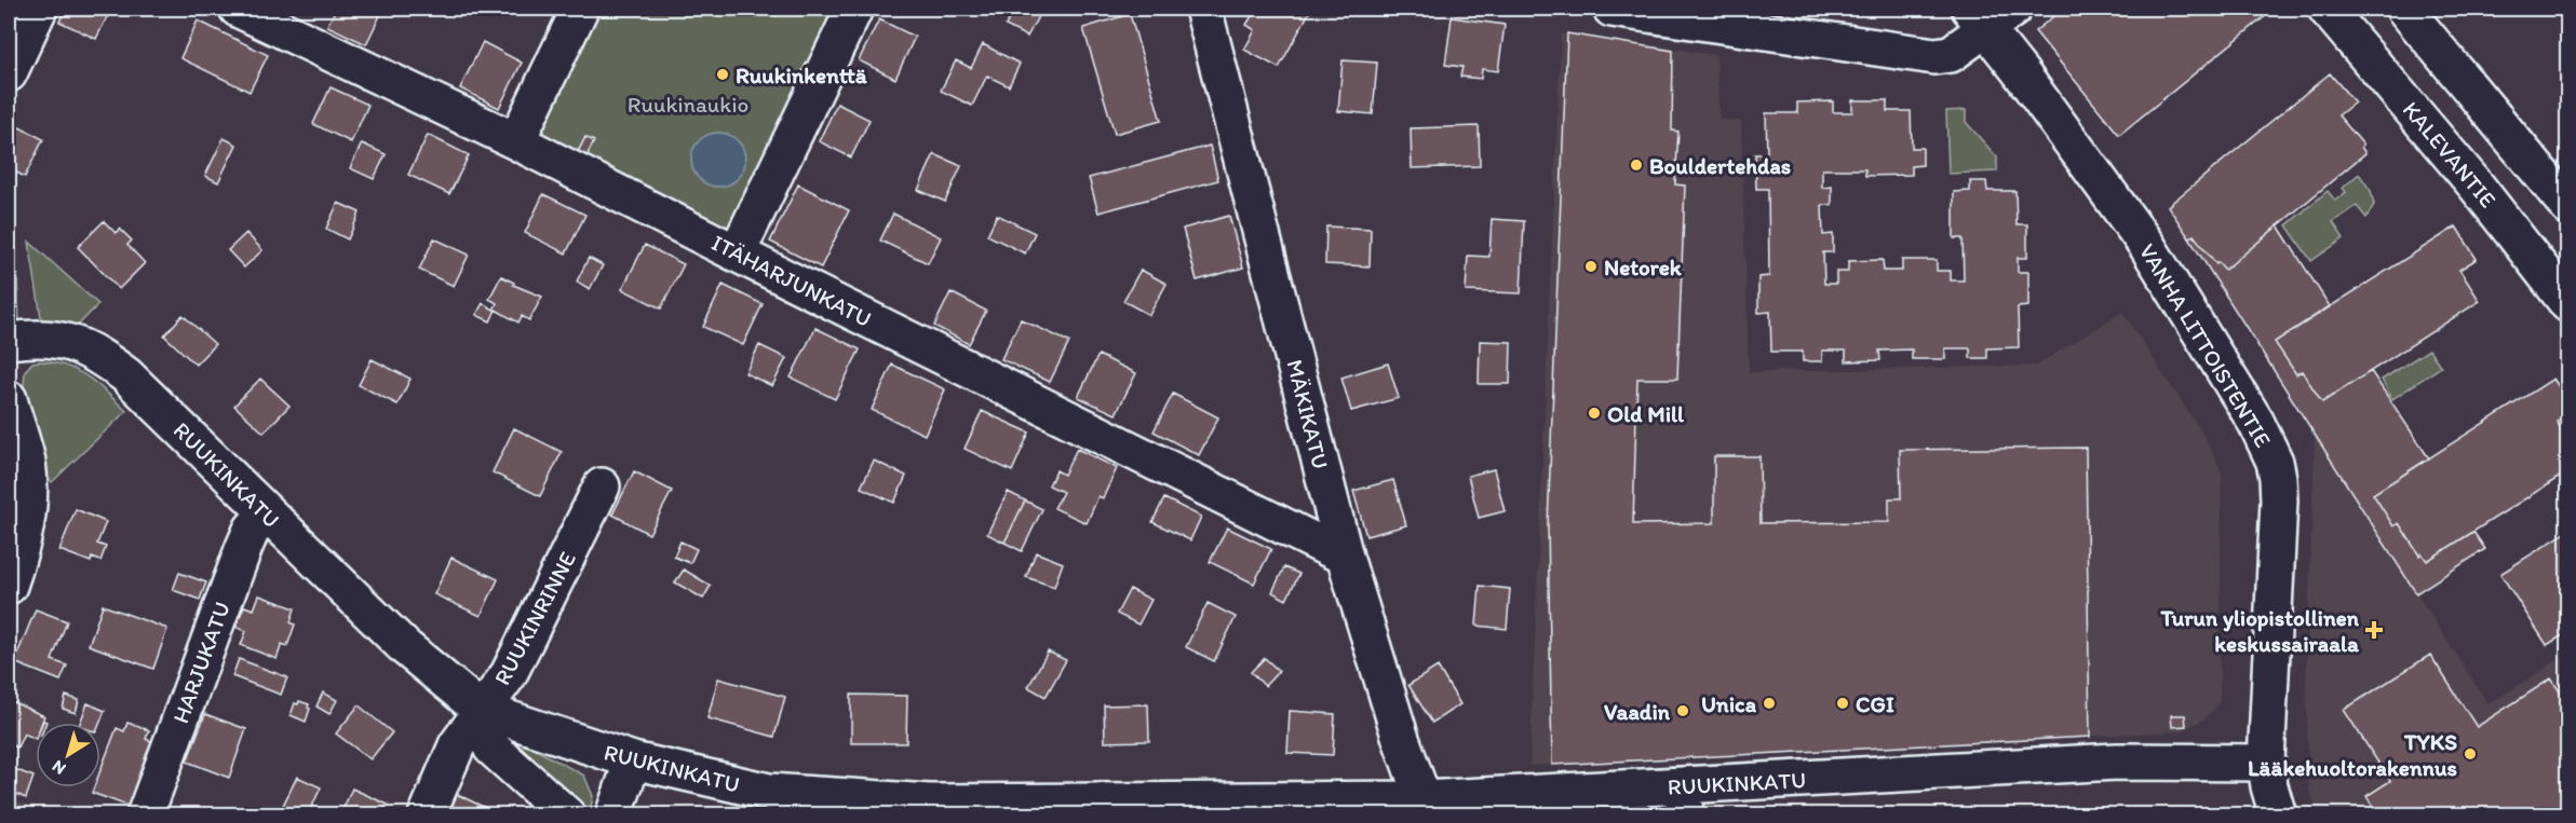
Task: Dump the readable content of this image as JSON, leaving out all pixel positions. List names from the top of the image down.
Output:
{
  "streets": {
    "street": [
      "KALEVANTIE",
      "ITÄHARJUNKATU",
      "VANHA LITTOISTENTIE",
      "MÄKIKATU",
      "RUUKINKATU",
      "RUUKINRINNE",
      "HARJUKATU"
    ]
  },
  "crossings": [
    ["ITÄHARJUNKATU", "MÄKIKATU"],
    ["VANHA LITTOISTENTIE", "RUUKINKATU"],
    ["MÄKIKATU", "RUUKINKATU"],
    ["RUUKINKATU", "RUUKINRINNE"],
    ["RUUKINKATU", "HARJUKATU"]
  ],
  "parks": ["Ruukinaukio"],
  "places": {
    "other": [
      "Ruukinkenttä",
      "Bouldertehdas",
      "Netorek",
      "Old Mill",
      "Unica",
      "CGI",
      "Vaadin",
      "TYKS Lääkehuoltorakennus"
    ],
    "health": ["Turun yliopistollinen keskussairaala"]
  },
  "north": "bottom left"
}
